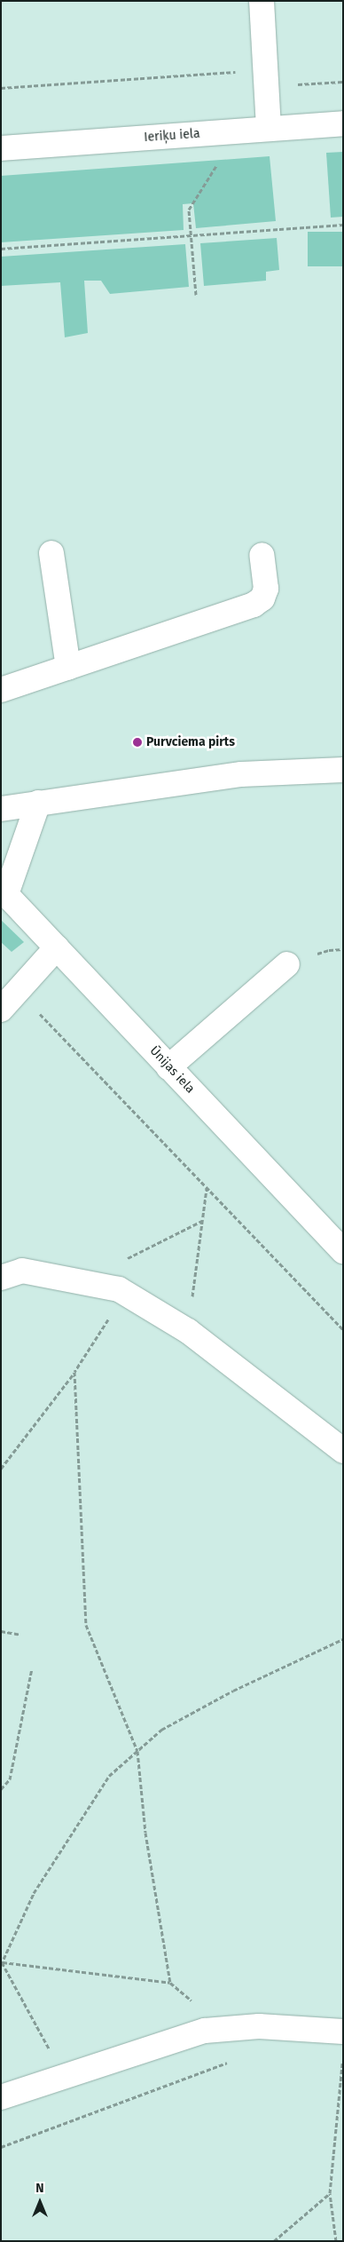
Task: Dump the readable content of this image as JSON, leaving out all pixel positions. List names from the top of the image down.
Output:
{
  "streets": {
    "street": ["Ieriķu iela", "Ūnijas iela"]
  },
  "places": ["Purvciema pirts"],
  "north": "top"
}
